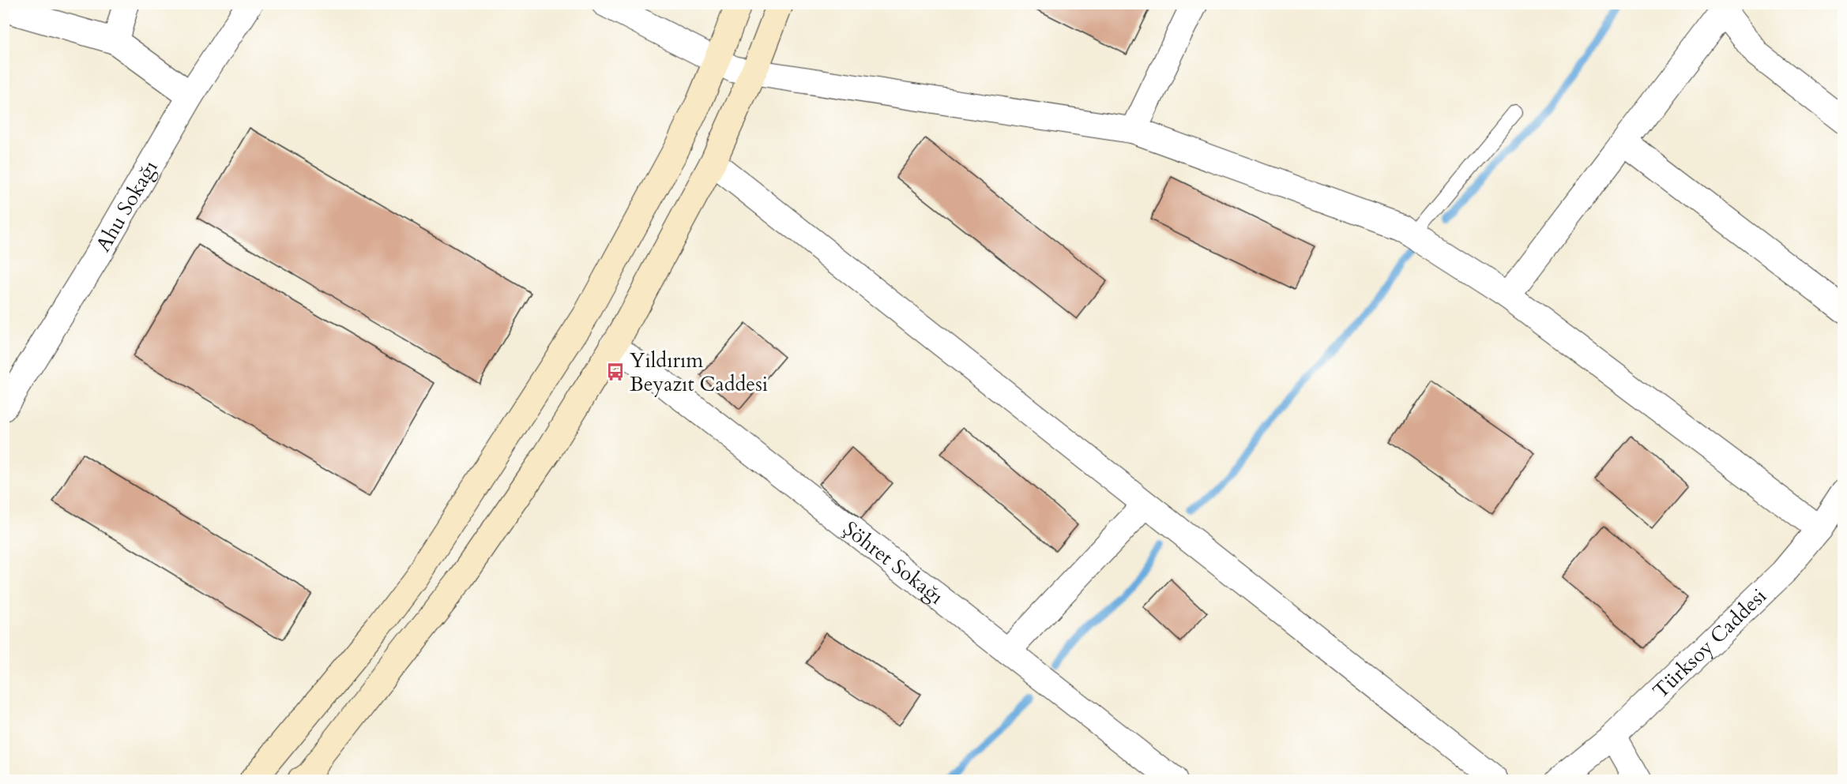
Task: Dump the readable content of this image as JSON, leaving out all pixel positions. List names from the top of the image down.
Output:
{
  "streets": {
    "street": ["Ahu Sokağı", "Şöhret Sokağı", "Türksoy Caddesi"]
  },
  "places": {
    "bus stop": ["Yıldırım Beyazıt Caddesi"]
  }
}
